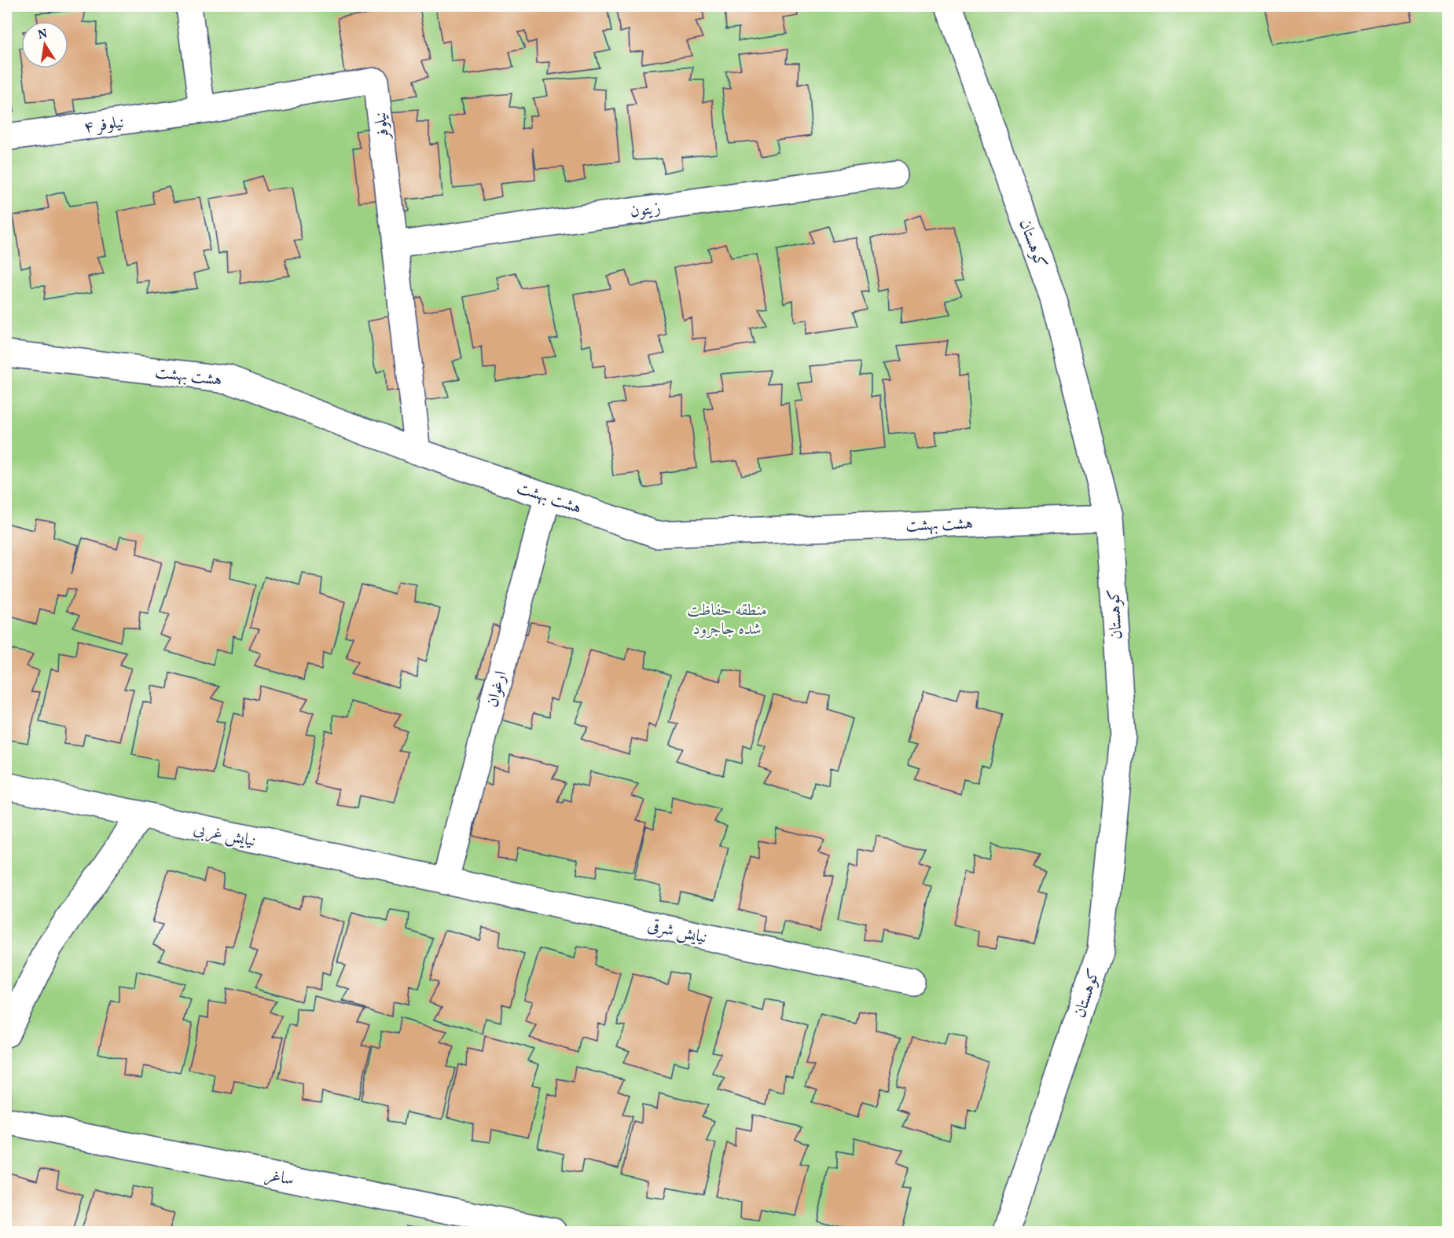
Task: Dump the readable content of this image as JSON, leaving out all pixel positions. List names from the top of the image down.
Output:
{
  "streets": {
    "street": [
      "نیلوفر ۴",
      "نیلوفر",
      "زیتون",
      "کوهستان",
      "هشت بهشت",
      "ارغوان",
      "نیایش غربی",
      "نیایش شرقی",
      "ساغر"
    ]
  },
  "crossings": [
    ["نیلوفر ۴", "نیلوفر"],
    ["نیلوفر", "زیتون"],
    ["نیلوفر", "هشت بهشت"],
    ["کوهستان", "هشت بهشت"],
    ["هشت بهشت", "ارغوان"],
    ["ارغوان", "نیایش غربی"],
    ["ارغوان", "نیایش شرقی"],
    ["نیایش غربی", "نیایش شرقی"]
  ],
  "parks": ["منطقه حفاظت شده جاجرود"],
  "north": "top"
}
